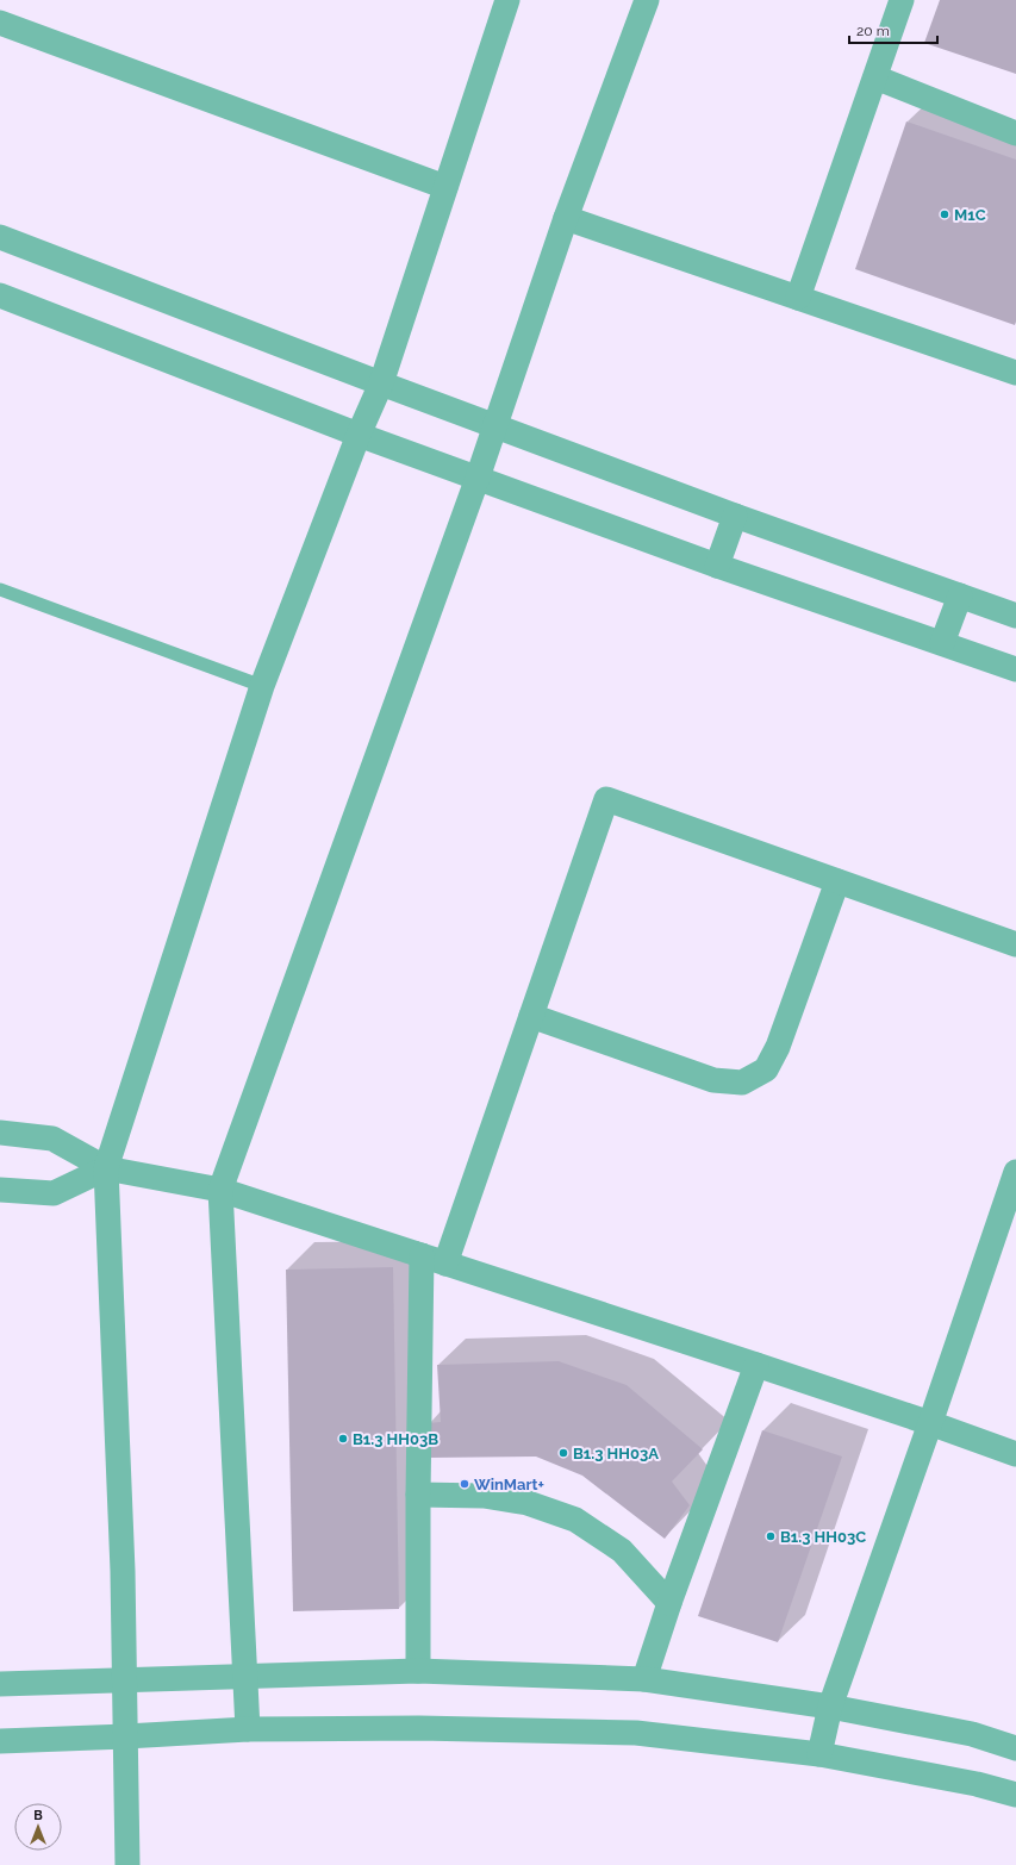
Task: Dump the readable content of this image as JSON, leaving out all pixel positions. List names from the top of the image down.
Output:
{
  "places": [
    "M1C",
    "B1.3 HH03B",
    "B1.3 HH03A",
    "WinMart+",
    "B1.3 HH03C"
  ],
  "scale_bar": "20 m",
  "north": "top"
}
